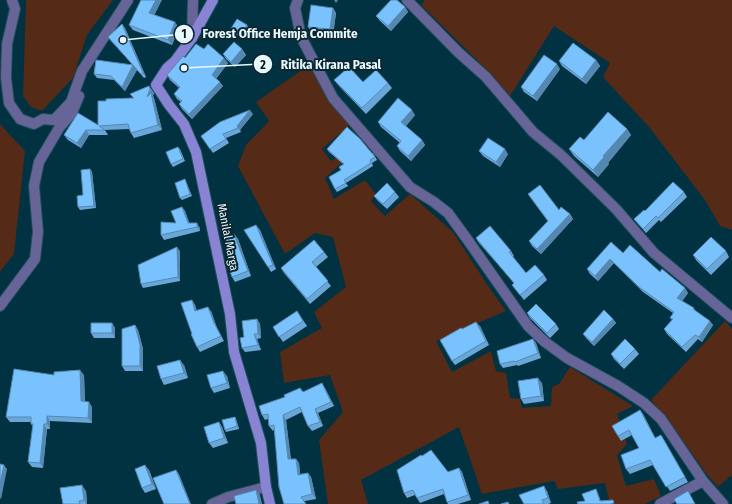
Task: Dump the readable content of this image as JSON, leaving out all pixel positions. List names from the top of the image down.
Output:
{
  "streets": {
    "street": ["Manilal Marga"]
  },
  "places": ["Forest Office Hemja Commite", "Ritika Kirana Pasal"]
}
